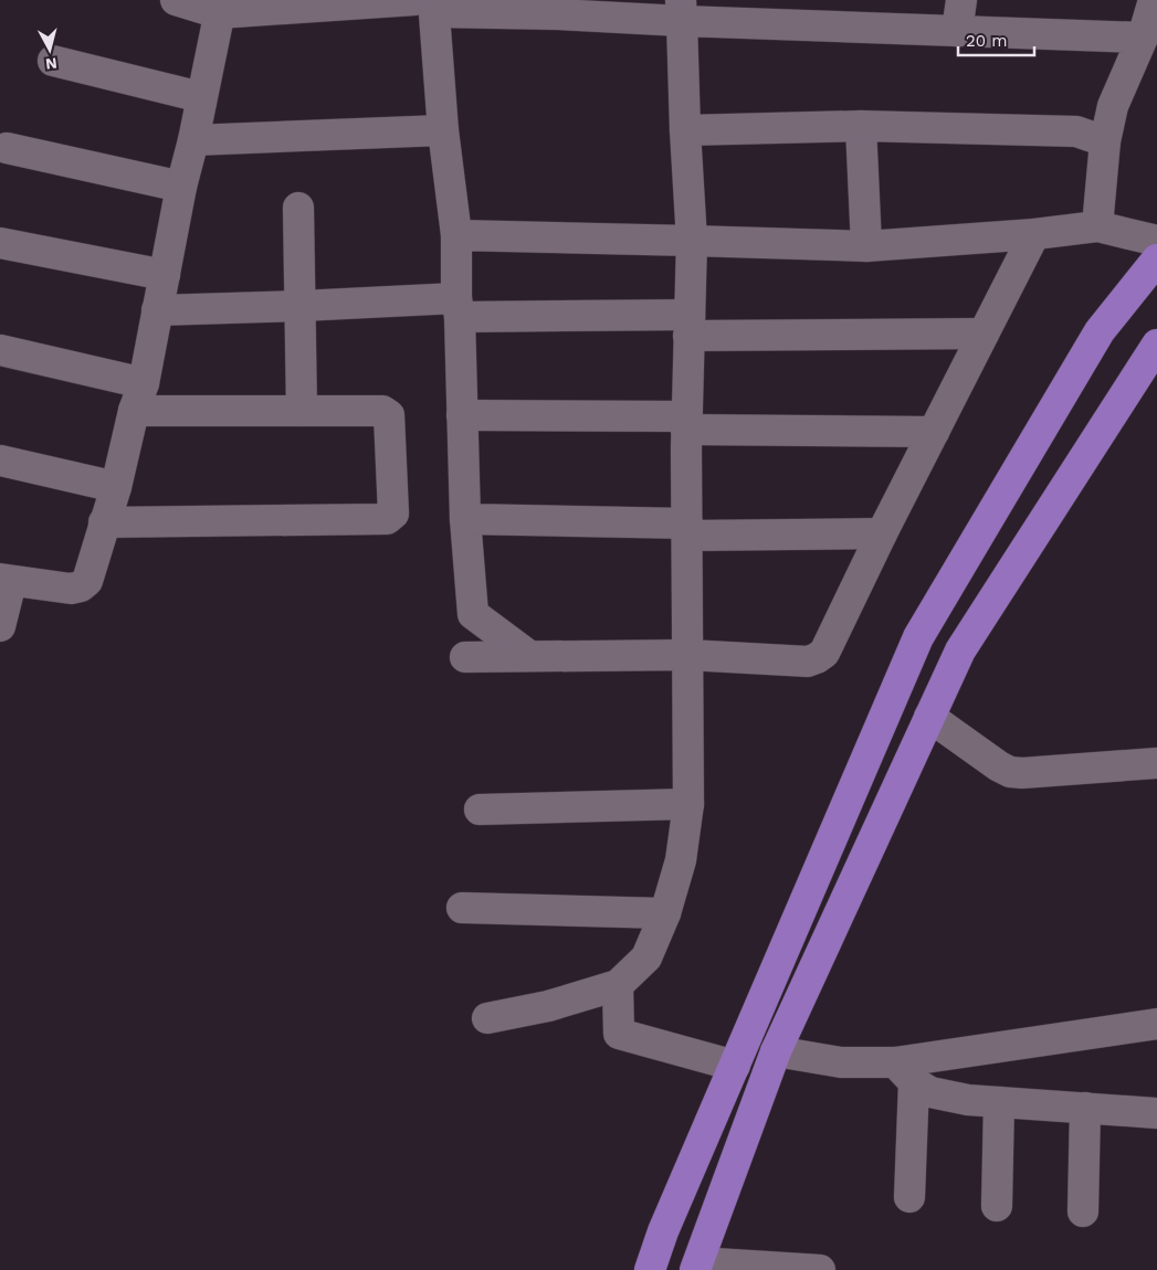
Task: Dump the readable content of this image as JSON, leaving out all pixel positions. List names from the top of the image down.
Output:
{
  "scale_bar": "20 m",
  "north": "bottom"
}
